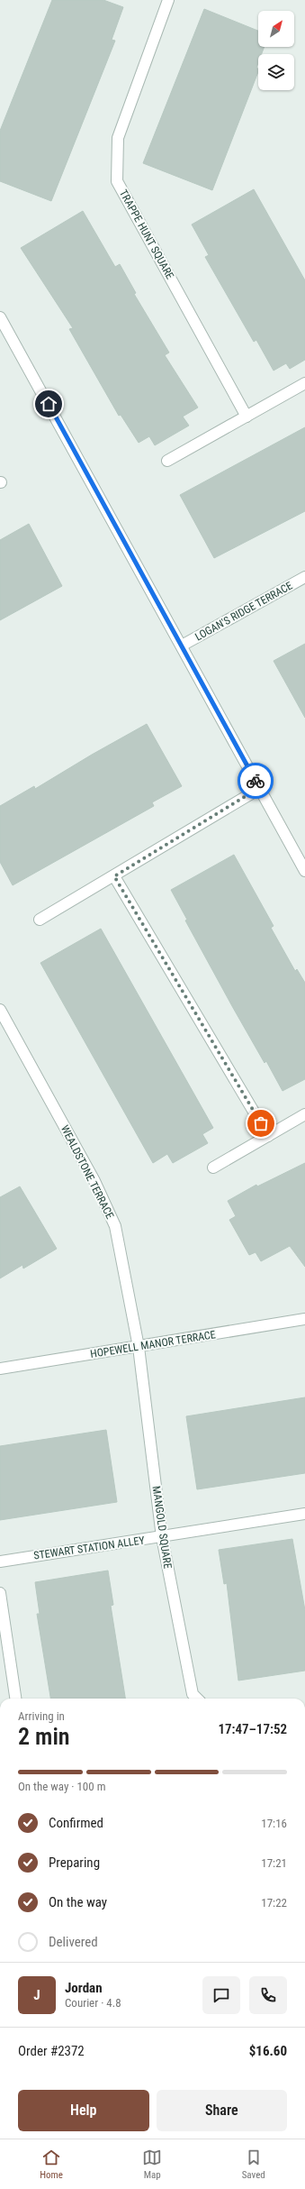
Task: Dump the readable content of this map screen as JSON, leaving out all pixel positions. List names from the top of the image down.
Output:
{
  "streets": {
    "street": [
      "TRAPPE HUNT SQUARE",
      "LOGAN'S RIDGE TERRACE",
      "WEALDSTONE TERRACE",
      "HOPEWELL MANOR TERRACE",
      "MANGOLD SQUARE",
      "STEWART STATION ALLEY"
    ]
  },
  "crossings": [
    ["WEALDSTONE TERRACE", "HOPEWELL MANOR TERRACE"],
    ["WEALDSTONE TERRACE", "MANGOLD SQUARE"],
    ["HOPEWELL MANOR TERRACE", "MANGOLD SQUARE"],
    ["MANGOLD SQUARE", "STEWART STATION ALLEY"]
  ],
  "north": "top right",
  "page": {
    "heading": ["2 min", "Arriving in", "17:47–17:52"],
    "panel": [
      "Jordan",
      "Courier · 4.8",
      "Order #2372",
      "$16.60"
    ],
    "bar": "On the way · 100 m",
    "list": [
      ["Confirmed", "17:16"],
      ["Preparing", "17:21"],
      ["On the way", "17:22"],
      "Delivered"
    ],
    "round": "J",
    "buttons": ["Help", "Share"],
    "tabs": ["Home", "Map", "Saved"]
  }
}
